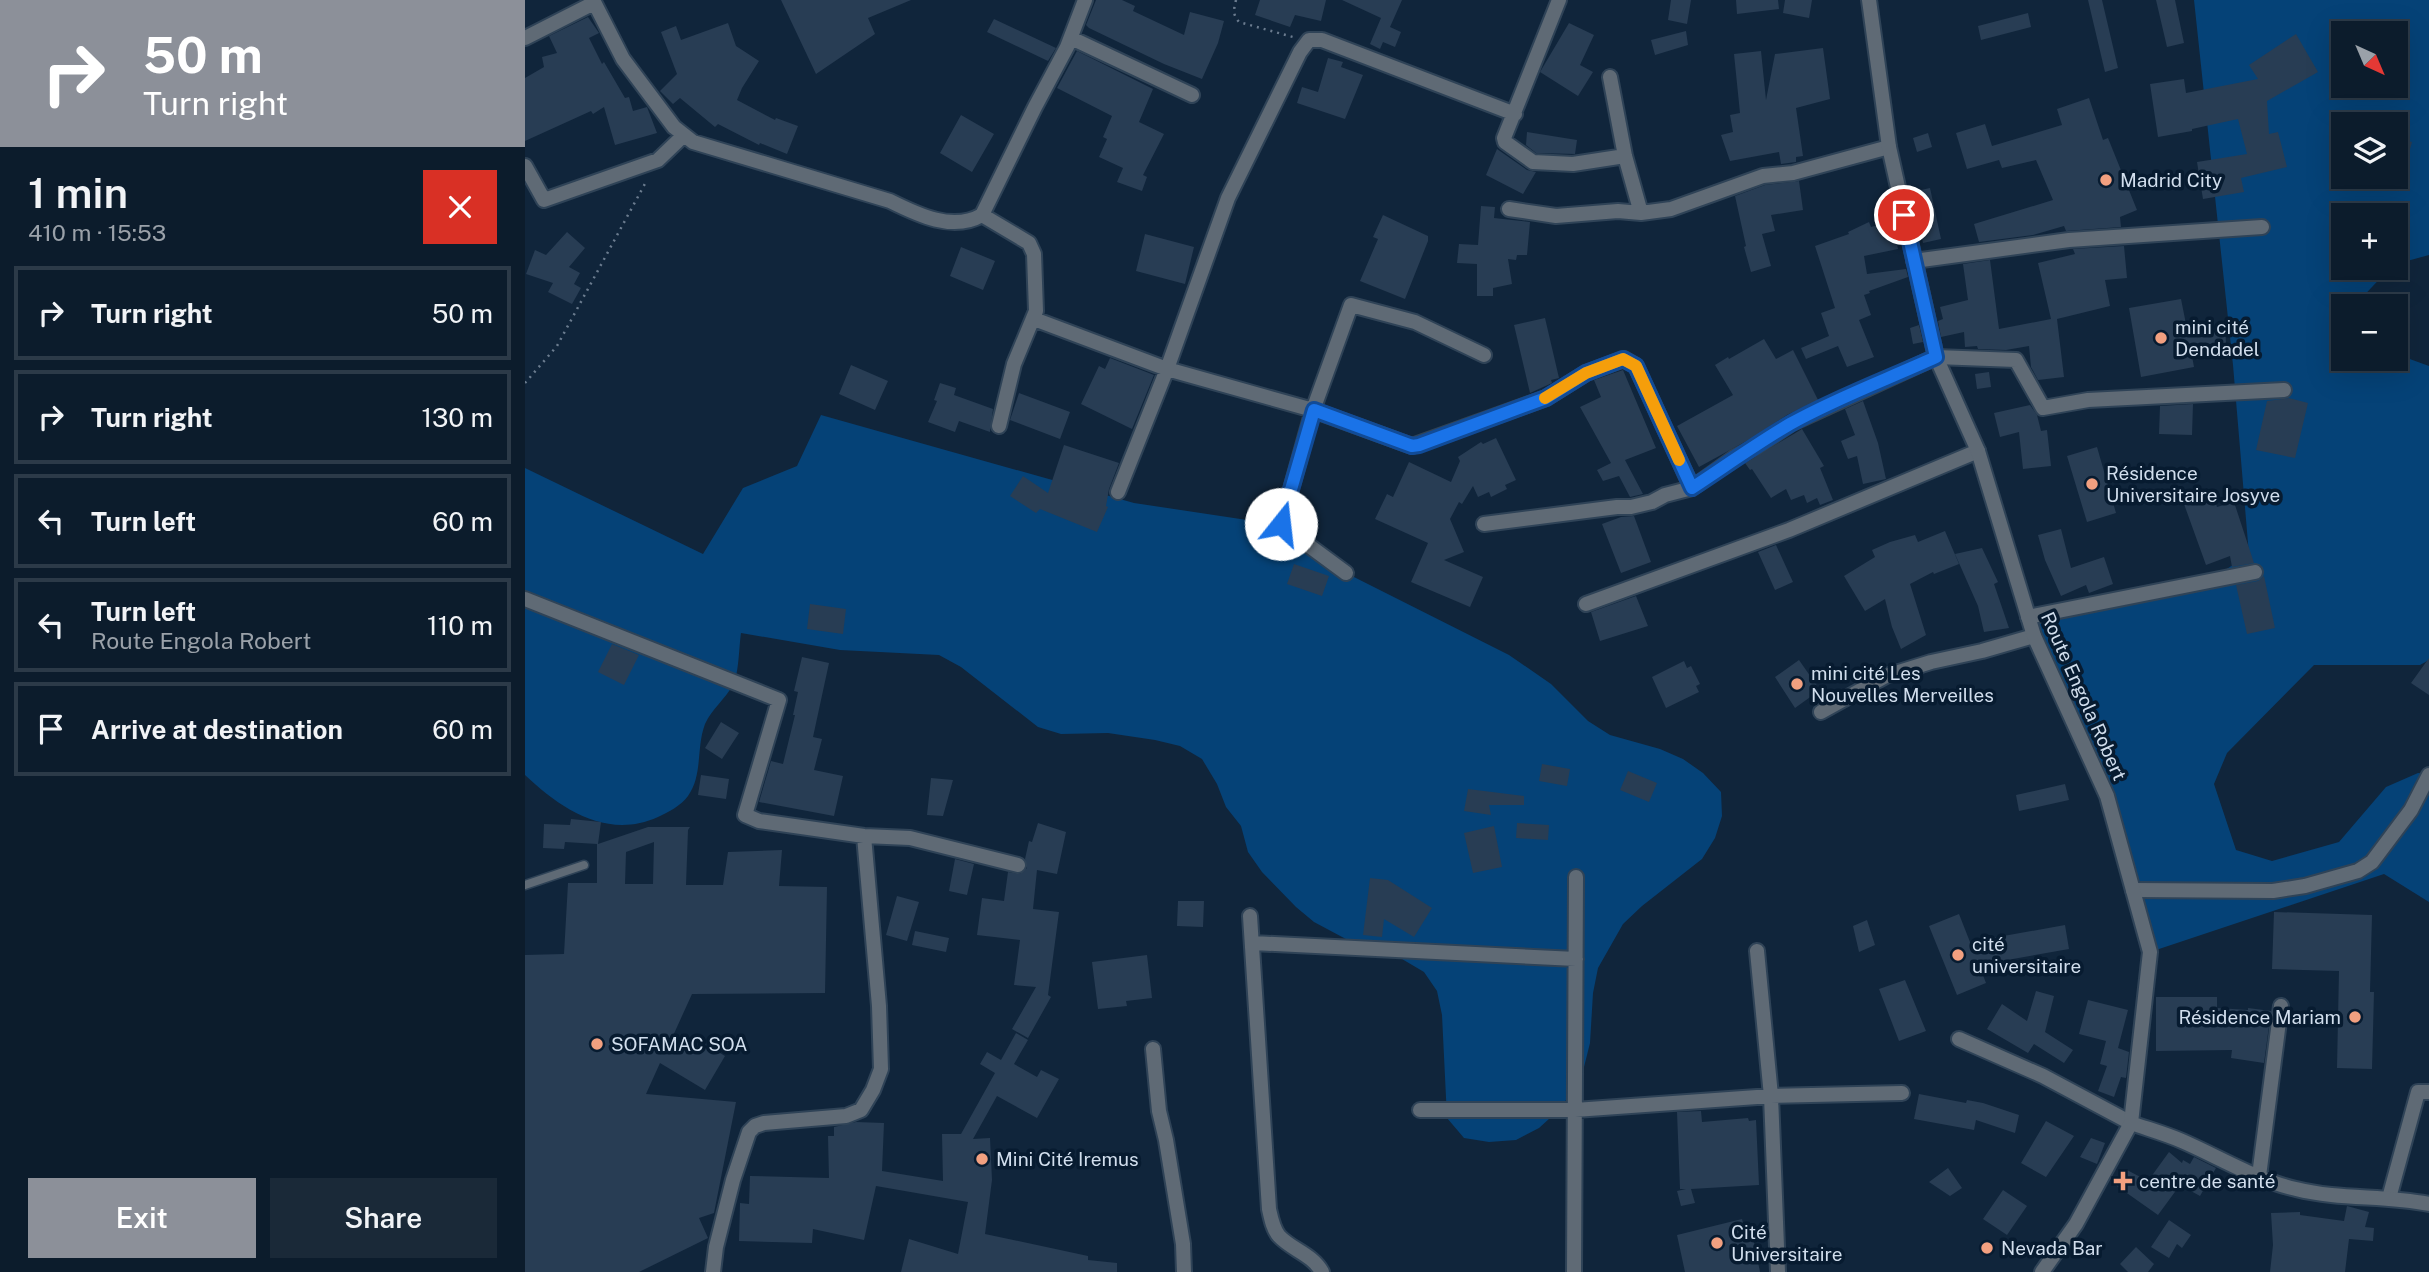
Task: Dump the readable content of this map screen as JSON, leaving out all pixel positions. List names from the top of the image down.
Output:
{
  "streets": {
    "street": ["Route Engola Robert"]
  },
  "places": {
    "other": [
      "Madrid City",
      "mini cité Dendadel",
      "Résidence Universitaire Josyve",
      "mini cité Les Nouvelles Merveilles",
      "cité universitaire",
      "Résidence Mariam",
      "SOFAMAC SOA",
      "Mini Cité Iremus",
      "Cité Universitaire",
      "Nevada Bar"
    ],
    "health": ["centre de santé"]
  },
  "north": "bottom right",
  "page": {
    "turn": ["50 m", "Turn right"],
    "map_buttons": ["+", "−"],
    "heading": ["1 min", "410 m · 15:53"],
    "list": [
      {
        "name": "Turn right",
        "value": "50 m"
      },
      {
        "name": "Turn right",
        "value": "130 m"
      },
      {
        "name": "Turn left",
        "value": "60 m"
      },
      {
        "name": "Turn left",
        "note": "Route Engola Robert",
        "value": "110 m"
      },
      {
        "name": "Arrive at destination",
        "value": "60 m"
      }
    ],
    "buttons": ["Exit", "Share"]
  }
}
